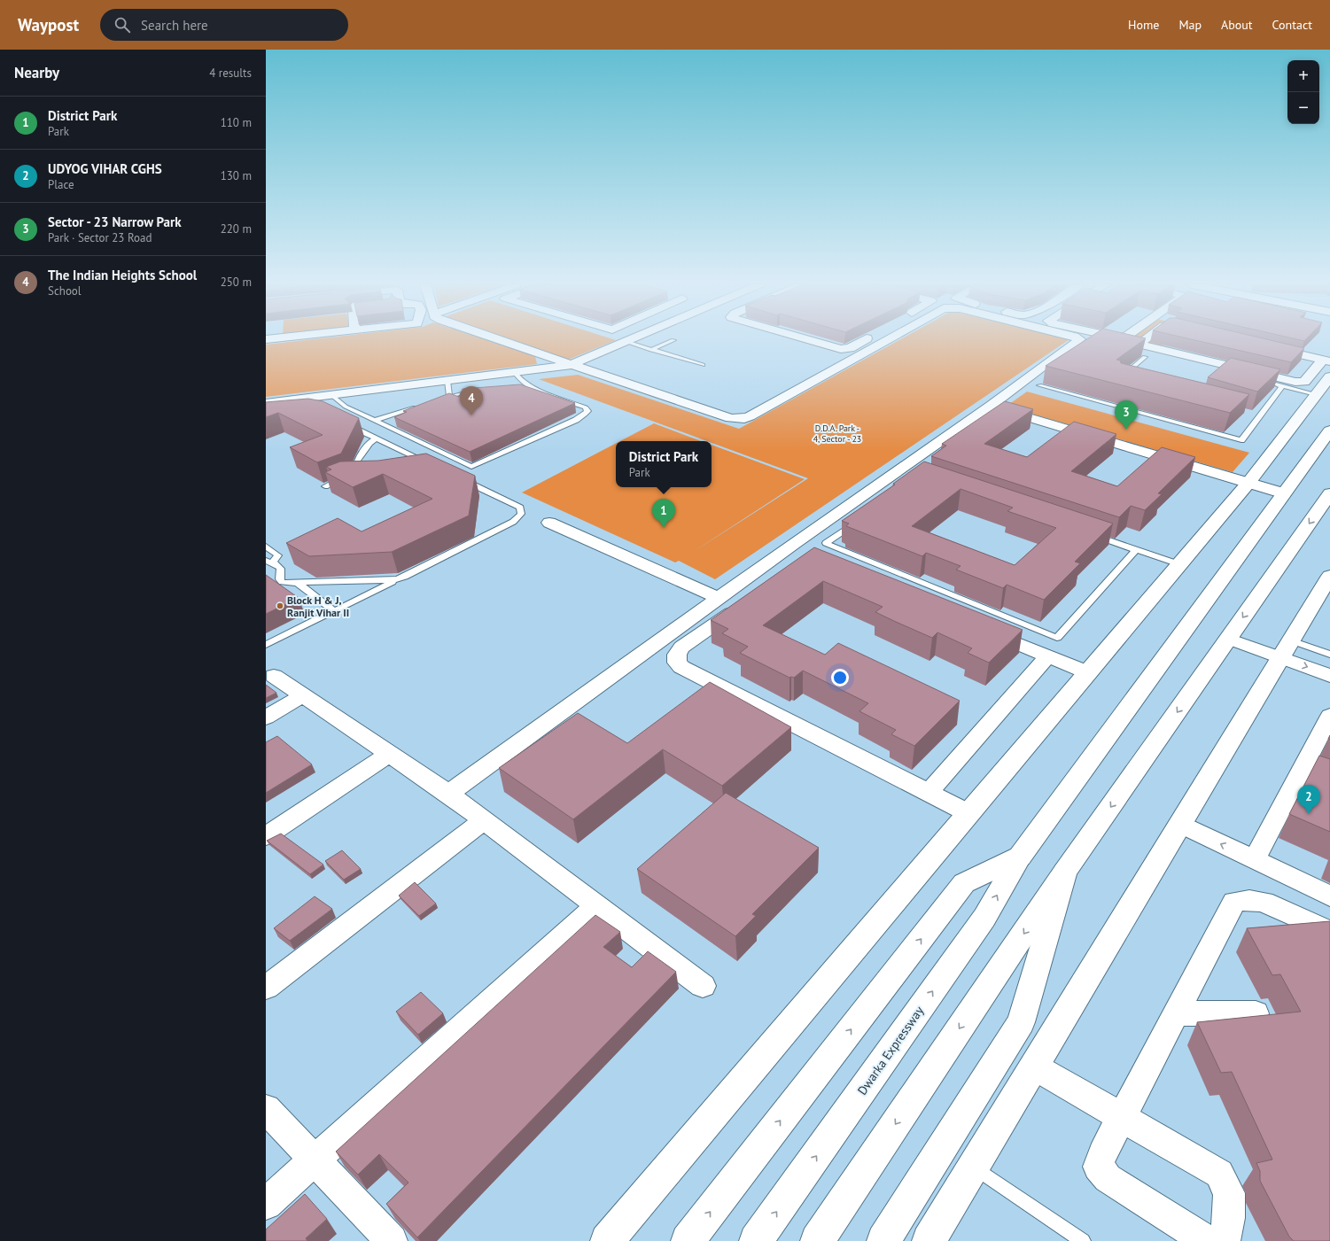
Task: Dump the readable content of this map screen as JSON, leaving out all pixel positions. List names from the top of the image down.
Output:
{
  "streets": {
    "main road": ["Dwarka Expressway"]
  },
  "parks": ["D.D.A. Park - 4, Sector - 23"],
  "places": ["Block H & J, Ranjit Vihar II"],
  "page": {
    "header": "Waypost",
    "search": "Search here",
    "nav": [
      "Home",
      "Map",
      "About",
      "Contact"
    ],
    "heading": ["Nearby", "4 results"],
    "map_buttons": ["+", "−"],
    "list": [
      {
        "mark": "1",
        "name": "District Park",
        "note": "Park",
        "value": "110 m"
      },
      {
        "mark": "2",
        "name": "UDYOG VIHAR CGHS",
        "note": "Place",
        "value": "130 m"
      },
      {
        "mark": "3",
        "name": "Sector - 23 Narrow Park",
        "note": "Park · Sector 23 Road",
        "value": "220 m"
      },
      {
        "mark": "4",
        "name": "The Indian Heights School",
        "note": "School",
        "value": "250 m"
      }
    ],
    "pins": [
      "4",
      "3",
      "1",
      "2"
    ],
    "popup": ["District Park", "Park"]
  }
}
